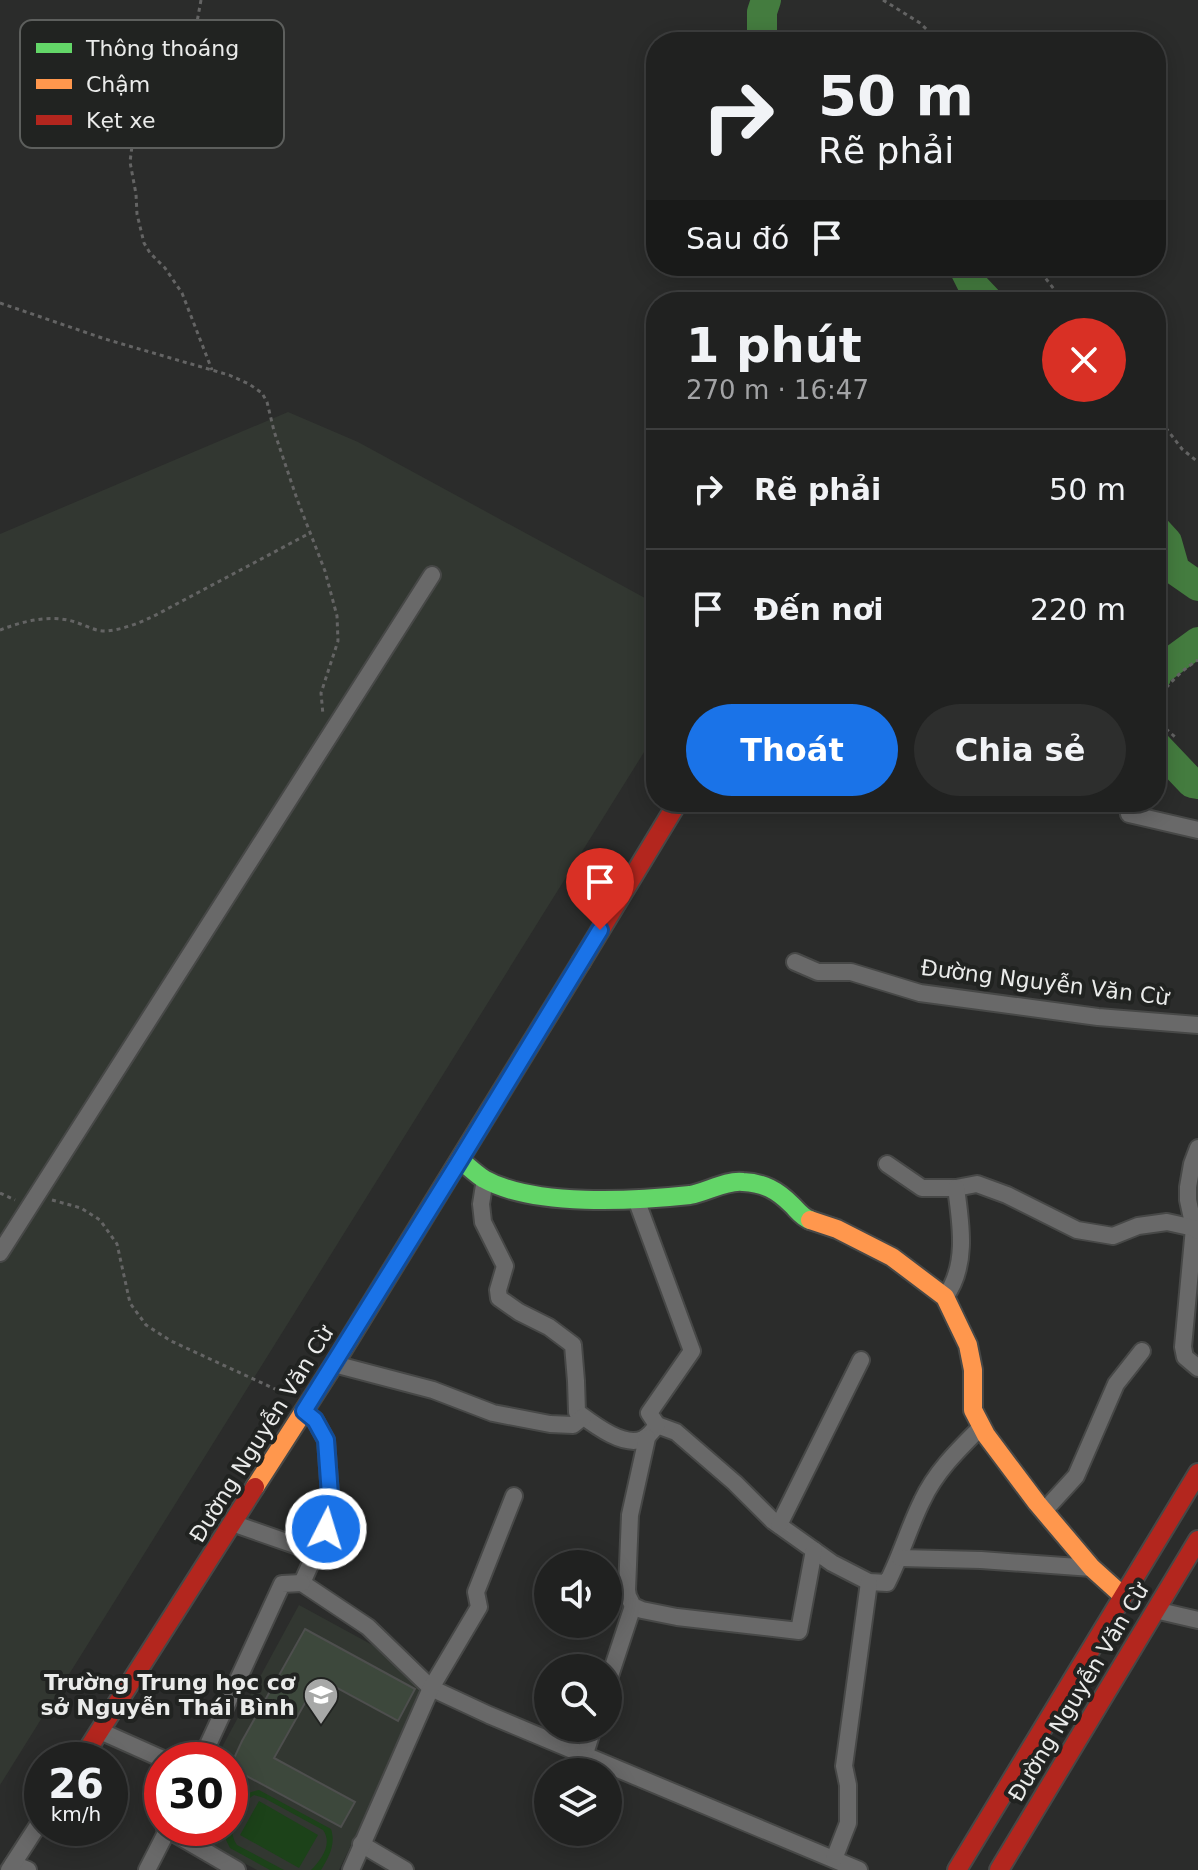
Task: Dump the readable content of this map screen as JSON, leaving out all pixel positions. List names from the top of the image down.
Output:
{
  "streets": {
    "main road": ["Đường Nguyễn Văn Cừ"]
  },
  "places": {
    "school or university": ["Trường Trung học cơ sở Nguyễn Thái Bình"]
  },
  "legend": ["Thông thoáng", "Chậm", "Kẹt xe"],
  "page": {
    "turn": ["50 m", "Rẽ phải"],
    "then": "Sau đó",
    "heading": ["1 phút", "270 m · 16:47"],
    "list": [
      {
        "name": "Rẽ phải",
        "value": "50 m"
      },
      {
        "name": "Đến nơi",
        "value": "220 m"
      }
    ],
    "buttons": ["Thoát", "Chia sẻ"],
    "speed": "26 km/h",
    "limit": "30"
  }
}
